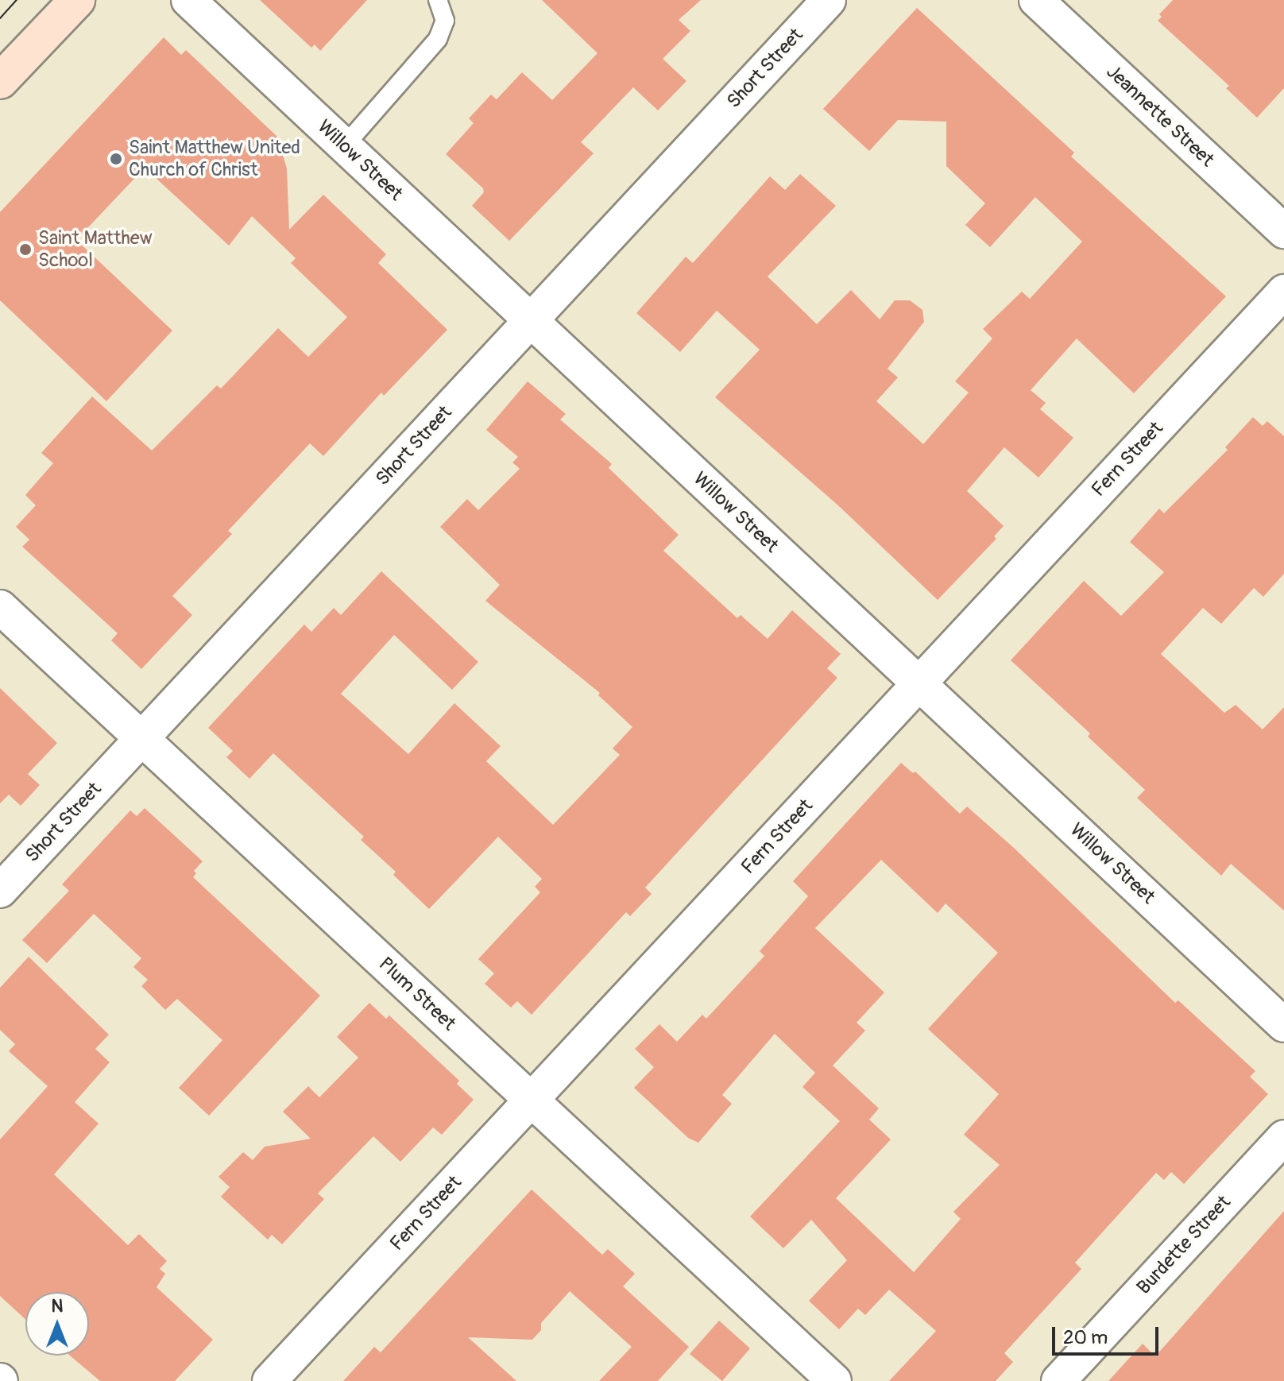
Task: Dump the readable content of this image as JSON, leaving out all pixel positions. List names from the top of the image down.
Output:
{
  "streets": {
    "street": [
      "Short Street",
      "Jeannette Street",
      "Willow Street",
      "Fern Street",
      "Plum Street",
      "Burdette Street"
    ]
  },
  "crossings": [
    ["Short Street", "Willow Street"],
    ["Short Street", "Plum Street"],
    ["Willow Street", "Fern Street"],
    ["Fern Street", "Plum Street"]
  ],
  "places": ["Saint Matthew United Church of Christ", "Saint Matthew School"],
  "scale_bar": "20 m",
  "north": "top"
}
